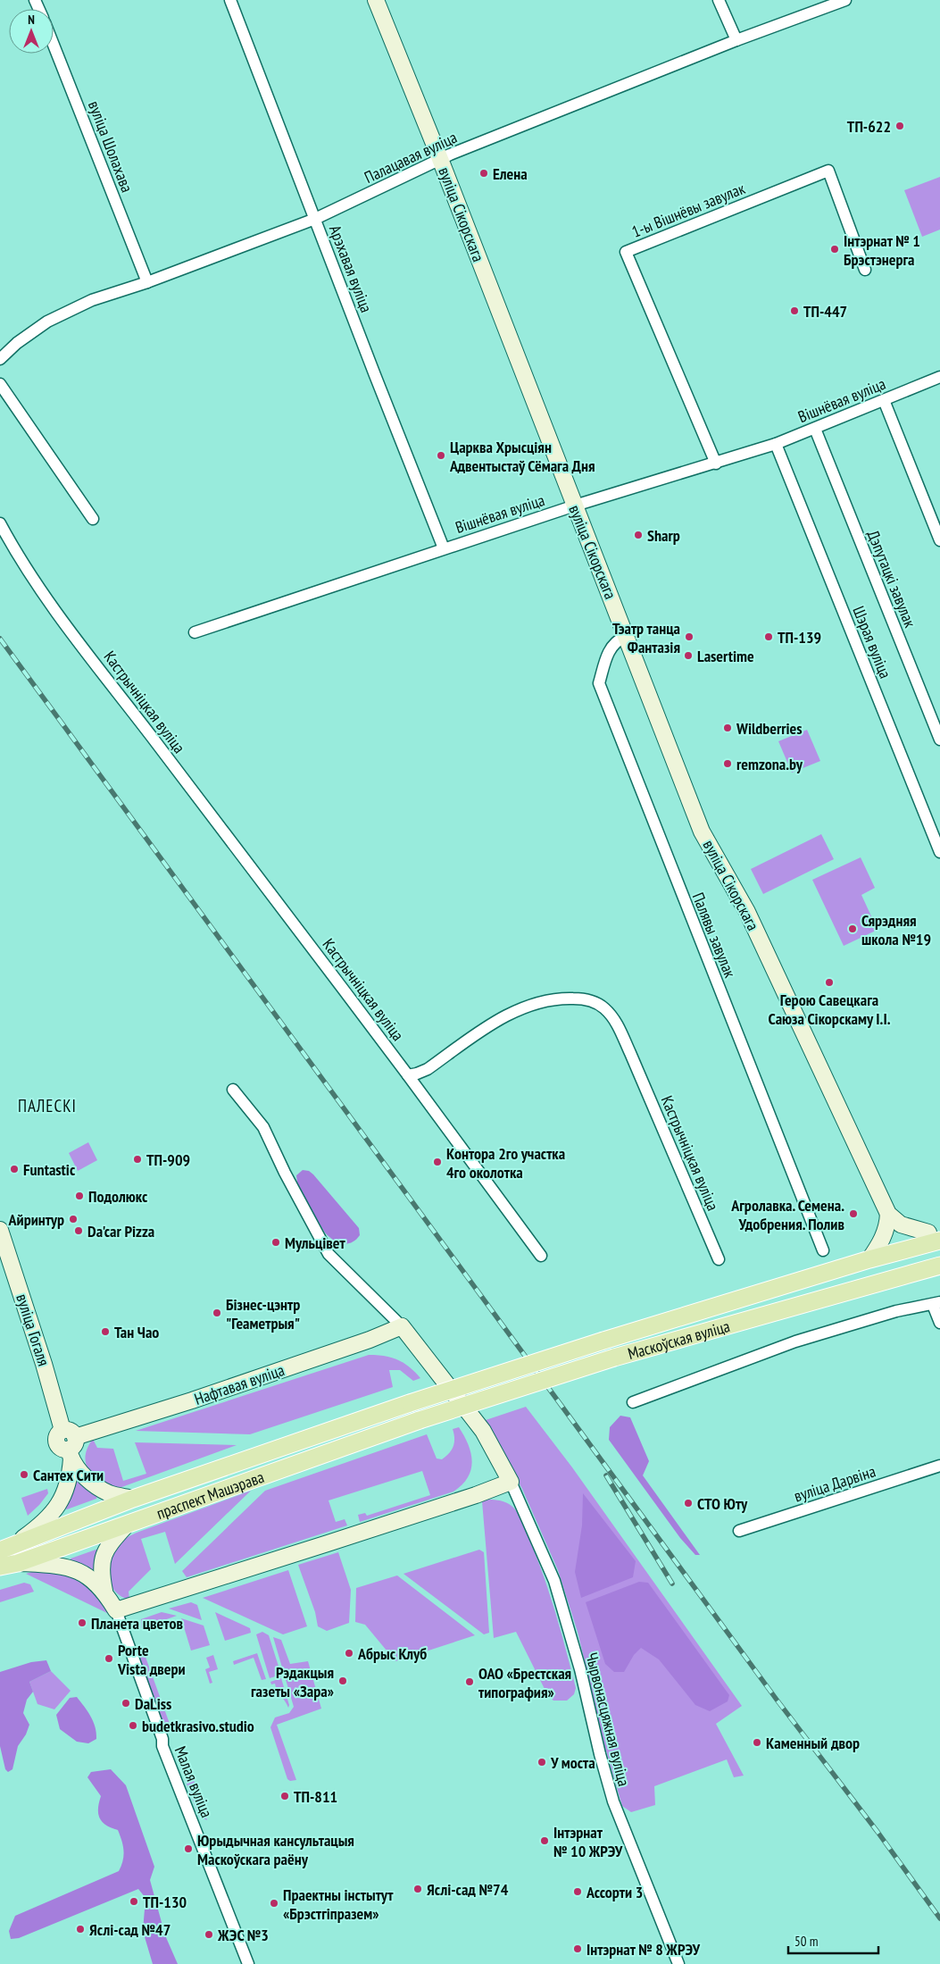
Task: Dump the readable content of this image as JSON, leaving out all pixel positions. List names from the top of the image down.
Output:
{
  "streets": {
    "main road": ["Маскоўская вуліца", "праспект Машэрава"],
    "street": [
      "вуліца Шолахава",
      "Палацавая вуліца",
      "1-ы Вішнёвы завулак",
      "вуліца Сікорскага",
      "Арэхавая вуліца",
      "Вішнёвая вуліца",
      "Дэпутацкі завулак",
      "Шэрая вуліца",
      "Кастрычніцкая вуліца",
      "Палявы завулак",
      "вуліца Гогаля",
      "Нафтавая вуліца",
      "вуліца Дарвіна",
      "Чырвонасцяжная вуліца",
      "Малая вуліца"
    ]
  },
  "crossings": [
    ["вуліца Шолахава", "Палацавая вуліца"],
    ["Палацавая вуліца", "вуліца Сікорскага"],
    ["Палацавая вуліца", "Арэхавая вуліца"],
    ["1-ы Вішнёвы завулак", "Вішнёвая вуліца"],
    ["вуліца Сікорскага", "Вішнёвая вуліца"],
    ["вуліца Сікорскага", "Палявы завулак"],
    ["вуліца Сікорскага", "Маскоўская вуліца"],
    ["Арэхавая вуліца", "Вішнёвая вуліца"],
    ["Вішнёвая вуліца", "Дэпутацкі завулак"],
    ["Вішнёвая вуліца", "Шэрая вуліца"],
    ["вуліца Гогаля", "Нафтавая вуліца"],
    ["Маскоўская вуліца", "праспект Машэрава"]
  ],
  "districts": ["ПАЛЕСКІ"],
  "places": [
    "ТП-622",
    "Елена",
    "Інтэрнат № 1 Брэстэнерга",
    "ТП-447",
    "Царква Хрысціян Адвентыстаў Сёмага Дня",
    "Sharp",
    "Тэатр танца Фантазія",
    "ТП-139",
    "Lasertime",
    "Wildberries",
    "remzona.by",
    "Сярэдняя школа №19",
    "Герою Савецкага Саюза Сікорскаму І.І.",
    "ТП-909",
    "Контора 2го участка 4го околотка",
    "Funtastic",
    "Подолюкс",
    "Агролавка. Семена. Удобрения. Полив",
    "Айринтур",
    "Da'car Pizza",
    "Мульцівет",
    "Бізнес-цэнтр \"Геаметрыя\"",
    "Тан Чао",
    "Сантех Сити",
    "СТО Юту",
    "Планета цветов",
    "Абрыс Клуб",
    "Porte Vista двери",
    "Рэдакцыя газеты «Зара»",
    "ОАО «Брестская типография»",
    "DaLiss",
    "budetkrasivo.studio",
    "Каменный двор",
    "У моста",
    "ТП-811",
    "Інтэрнат № 10 ЖРЭУ",
    "Юрыдычная кансультацыя Маскоўскага раёну",
    "Яслі-сад №74",
    "Ассорти 3",
    "ТП-130",
    "Праектны інстытут «Брэстгіпразем»",
    "Яслі-сад №47",
    "ЖЭС №3",
    "Інтэрнат № 8 ЖРЭУ"
  ],
  "scale_bar": "50 m",
  "north": "top"
}
